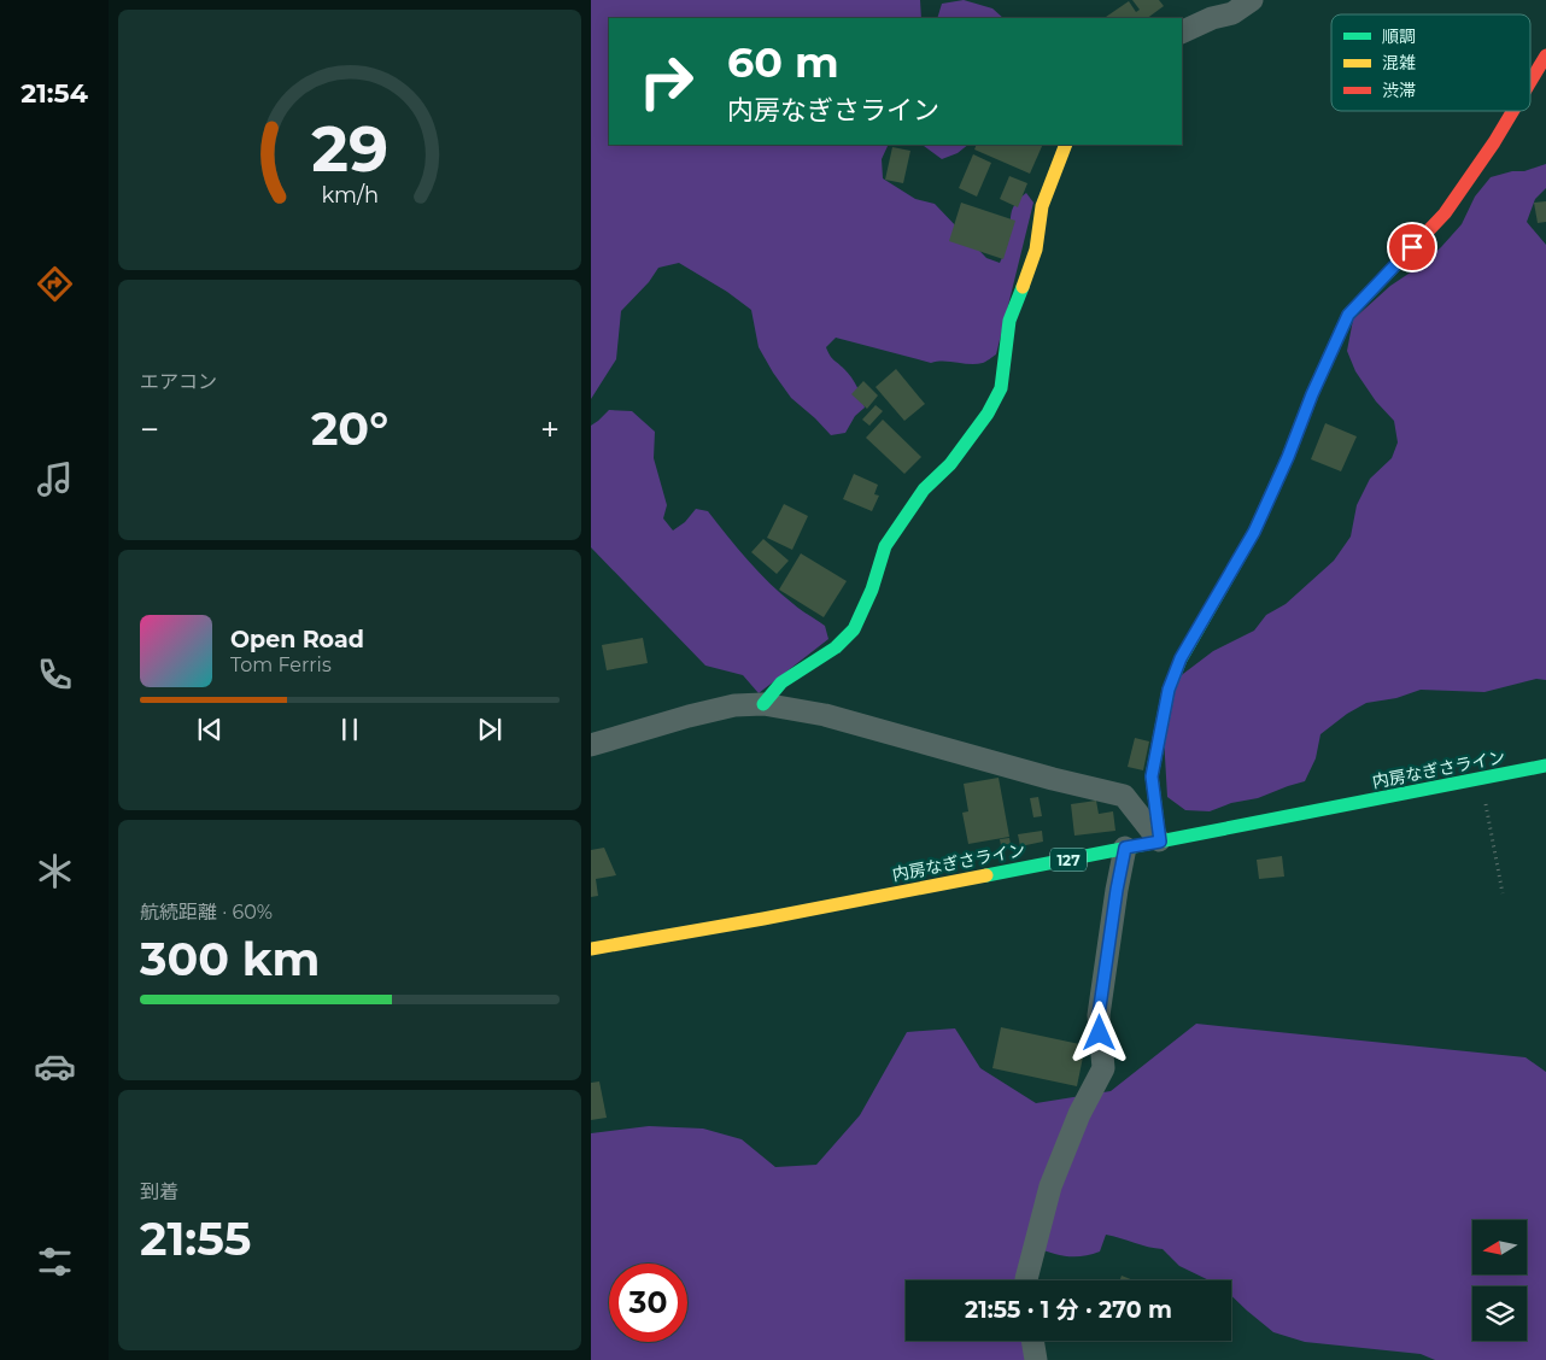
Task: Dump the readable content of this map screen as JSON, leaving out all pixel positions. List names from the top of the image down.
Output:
{
  "streets": {
    "main road": ["内房なぎさライン", "127"]
  },
  "legend": ["順調", "混雑", "渋滞"],
  "north": "left",
  "page": {
    "tabs": "21:54",
    "turn": ["60 m", "内房なぎさライン"],
    "tile": [
      "エアコン",
      ["航続距離 · 60%", "300 km"],
      ["到着", "21:55"]
    ],
    "heat": ["−", "20°", "+"],
    "song": ["Open Road", "Tom Ferris"],
    "limit": "30",
    "trip": "21:55 · 1 分 · 270 m",
    "gauge": ["29", "km/h"]
  }
}
